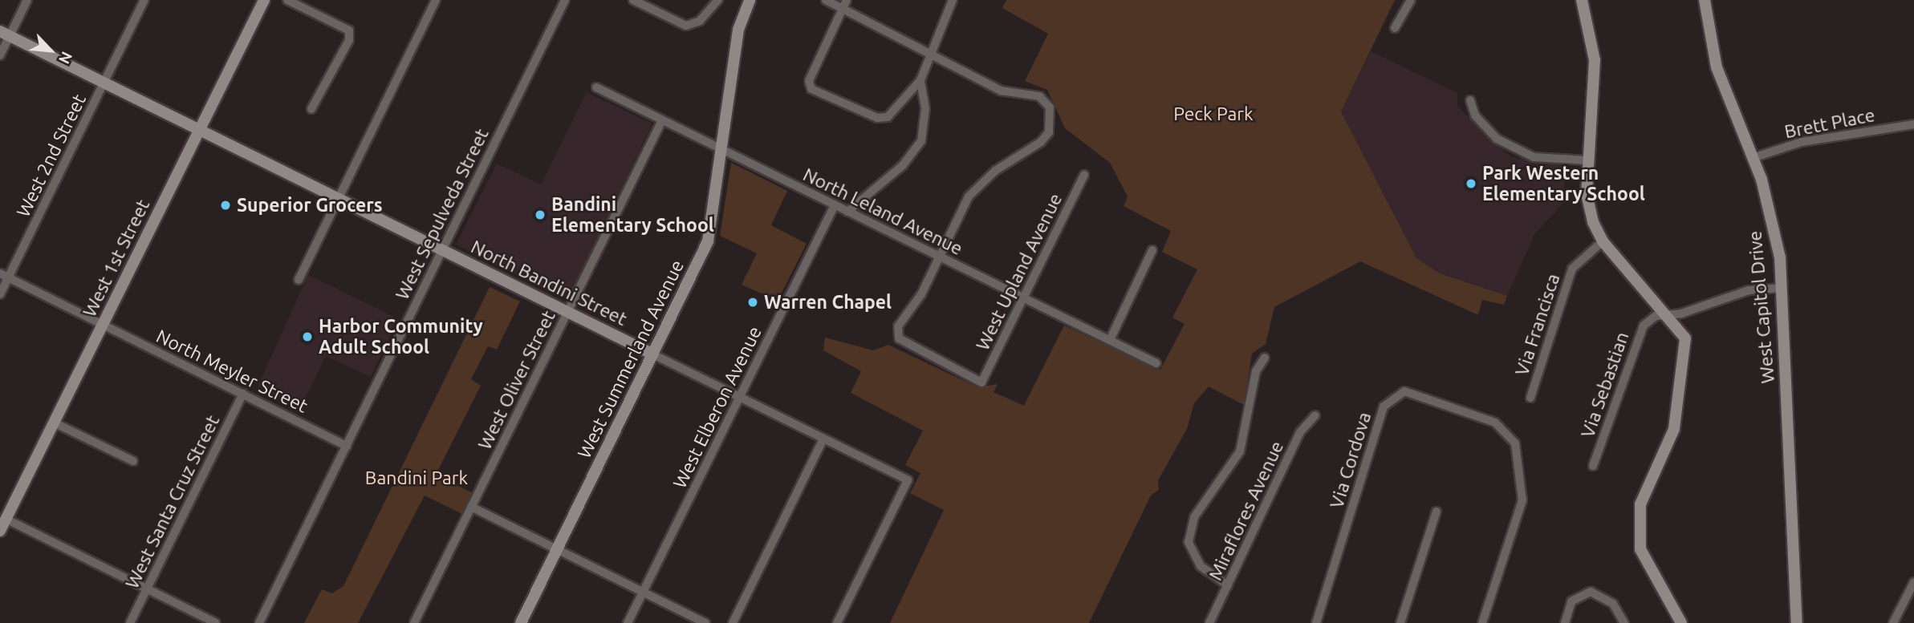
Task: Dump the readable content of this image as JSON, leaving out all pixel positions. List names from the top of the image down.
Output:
{
  "streets": {
    "street": [
      "Brett Place",
      "West 2nd Street",
      "North Leland Avenue",
      "West Sepulveda Street",
      "West 1st Street",
      "West Upland Avenue",
      "North Bandini Street",
      "West Capitol Drive",
      "Via Francisca",
      "West Summerland Avenue",
      "North Meyler Street",
      "West Oliver Street",
      "Via Sebastian",
      "West Elberon Avenue",
      "Via Cordova",
      "West Santa Cruz Street",
      "Miraflores Avenue"
    ]
  },
  "crossings": [
    ["Brett Place", "West Capitol Drive"],
    ["West 2nd Street", "North Bandini Street"],
    ["West 2nd Street", "North Meyler Street"],
    ["North Leland Avenue", "West Upland Avenue"],
    ["North Leland Avenue", "West Summerland Avenue"],
    ["North Leland Avenue", "West Oliver Street"],
    ["North Leland Avenue", "West Elberon Avenue"],
    ["West Sepulveda Street", "North Bandini Street"],
    ["West Sepulveda Street", "North Meyler Street"],
    ["West 1st Street", "North Bandini Street"],
    ["West 1st Street", "North Meyler Street"],
    ["North Bandini Street", "West Summerland Avenue"],
    ["North Bandini Street", "West Oliver Street"],
    ["North Bandini Street", "West Elberon Avenue"],
    ["West Capitol Drive", "Via Sebastian"],
    ["North Meyler Street", "West Santa Cruz Street"]
  ],
  "parks": ["Peck Park", "Bandini Park"],
  "places": [
    "Park Western Elementary School",
    "Superior Grocers",
    "Bandini Elementary School",
    "Warren Chapel",
    "Harbor Community Adult School"
  ],
  "north": "bottom right"
}
